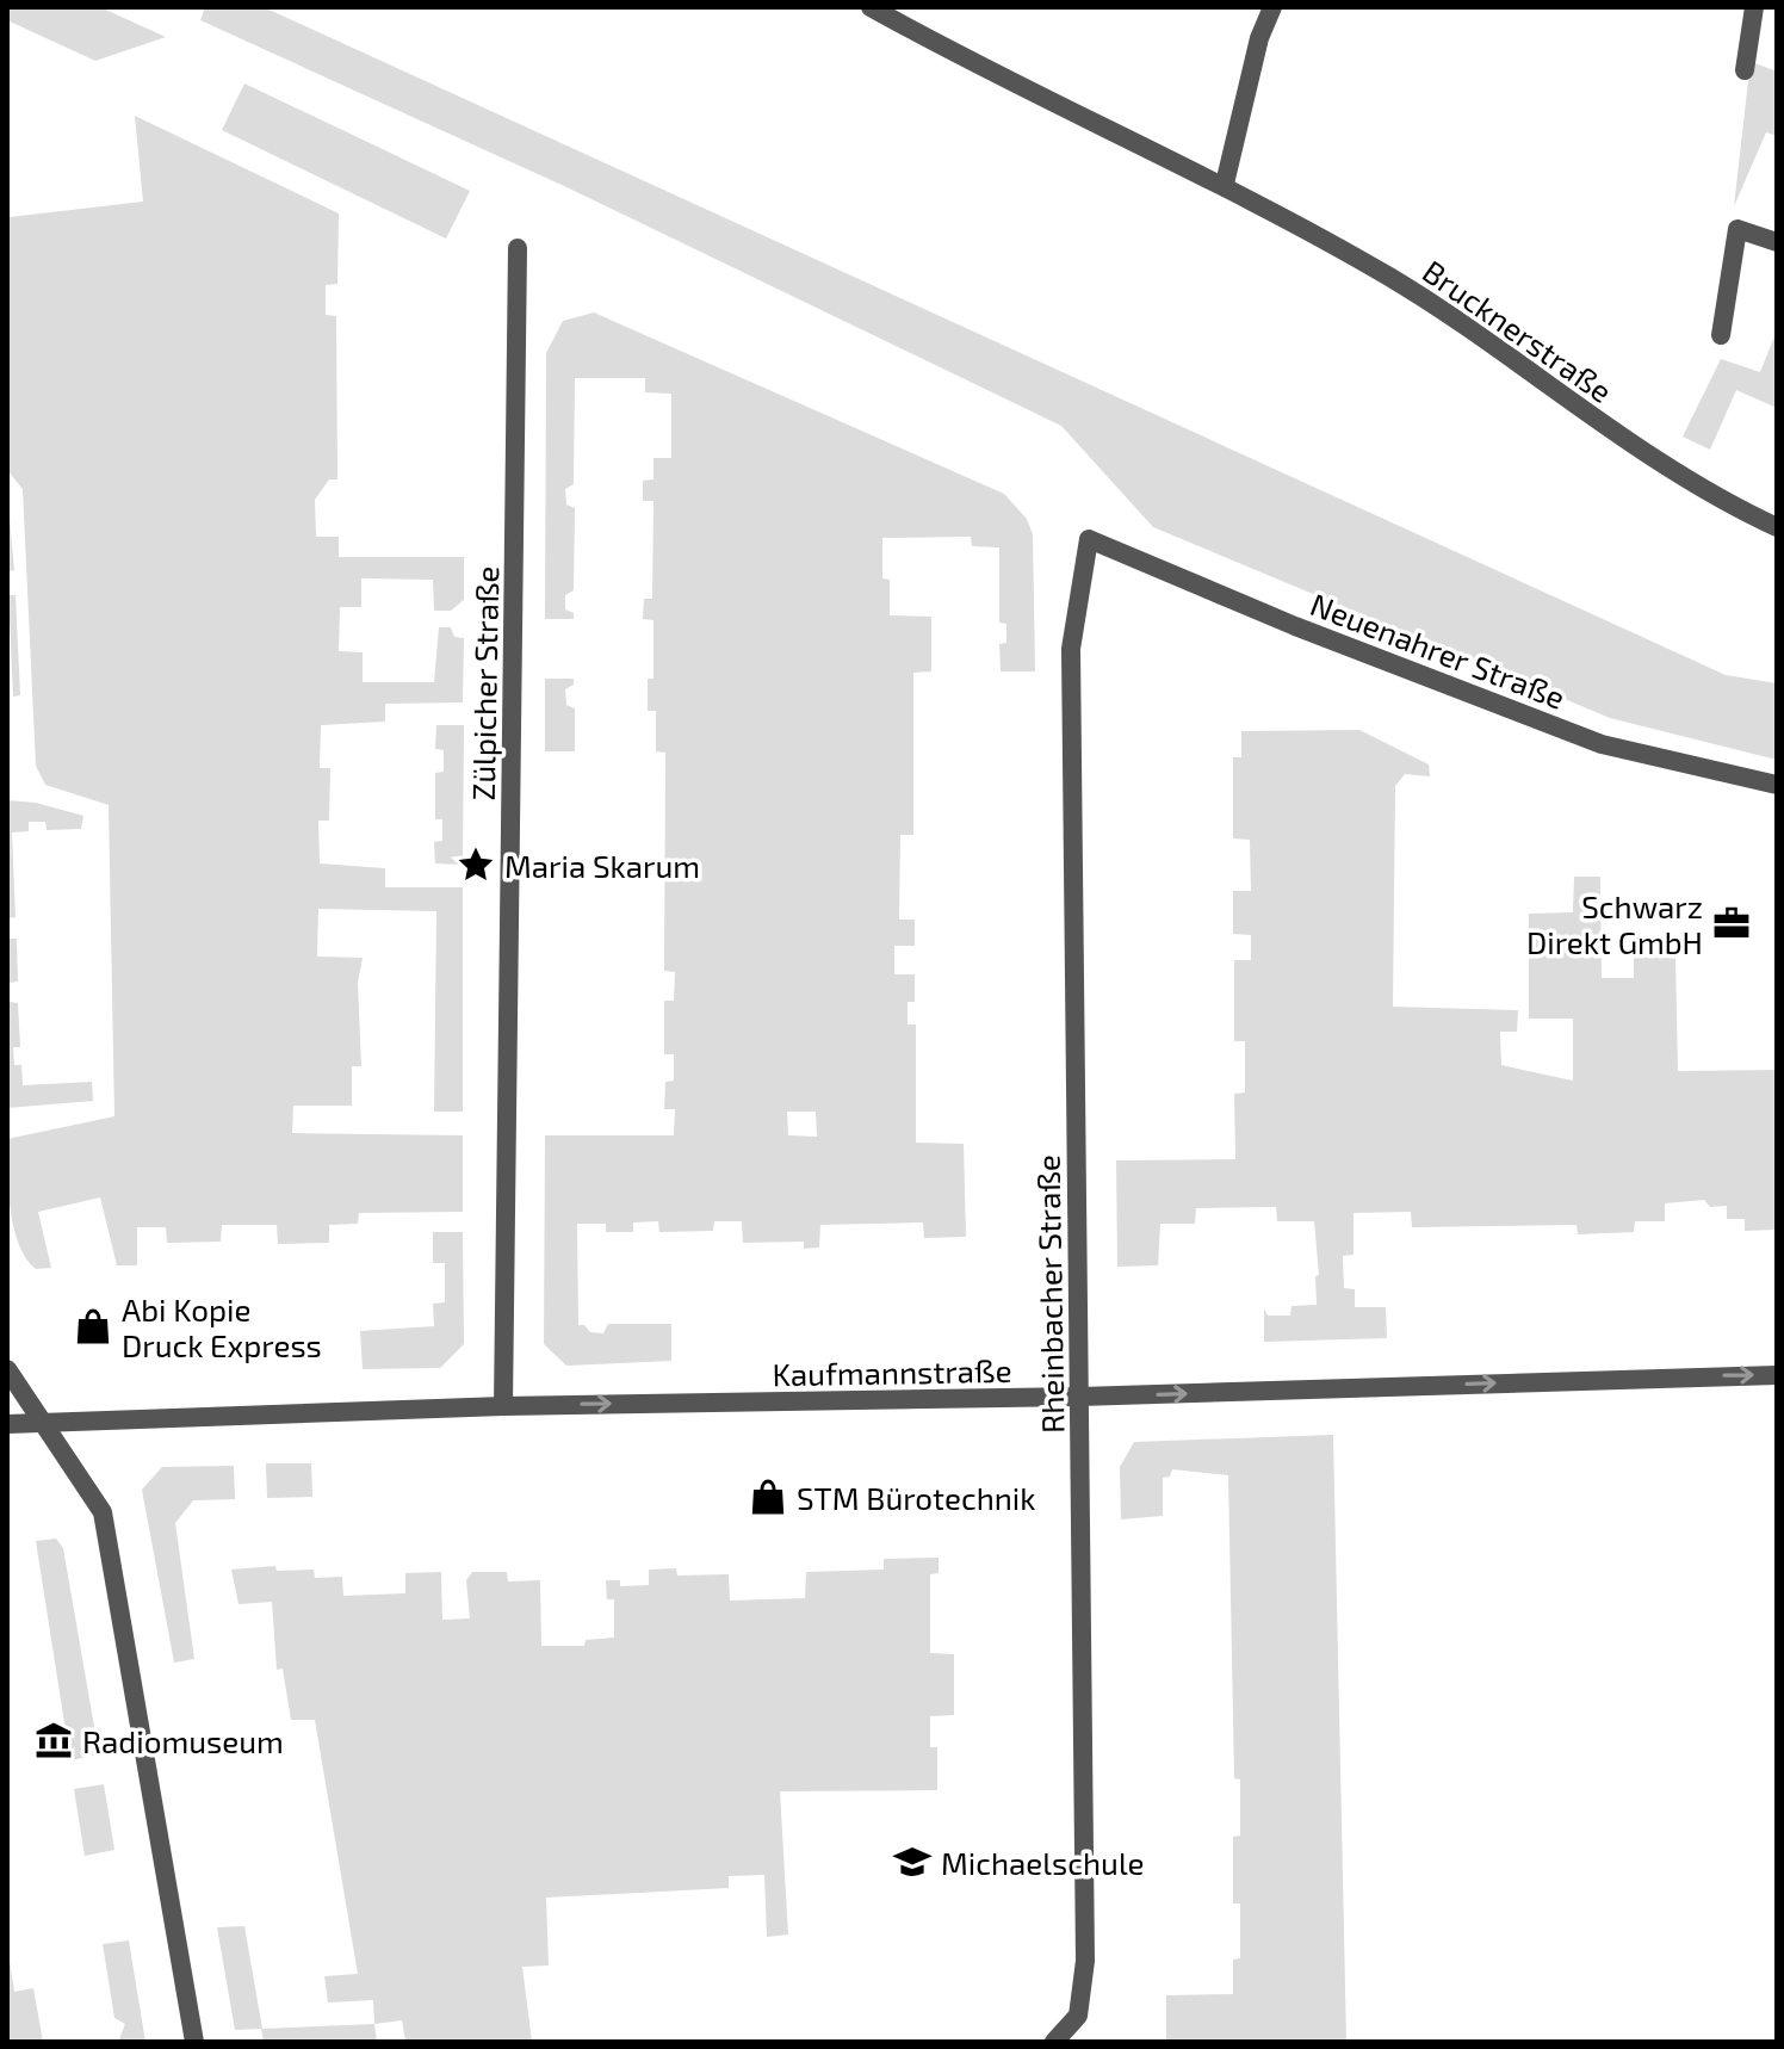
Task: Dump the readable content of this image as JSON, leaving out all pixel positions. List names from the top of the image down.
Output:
{
  "streets": {
    "street": [
      "Brucknerstraße",
      "Neuenahrer Straße",
      "Zülpicher Straße",
      "Rheinbacher Straße",
      "Kaufmannstraße"
    ]
  },
  "crossings": [
    ["Neuenahrer Straße", "Rheinbacher Straße"],
    ["Zülpicher Straße", "Kaufmannstraße"],
    ["Rheinbacher Straße", "Kaufmannstraße"]
  ],
  "one_way": ["Kaufmannstraße"],
  "places": {
    "place": ["Maria Skarum"],
    "office": ["Schwarz Direkt GmbH"],
    "shop": ["Abi Kopie Druck Express", "STM Bürotechnik"],
    "museum": ["Radiomuseum"],
    "school or university": ["Michaelschule"]
  }
}
